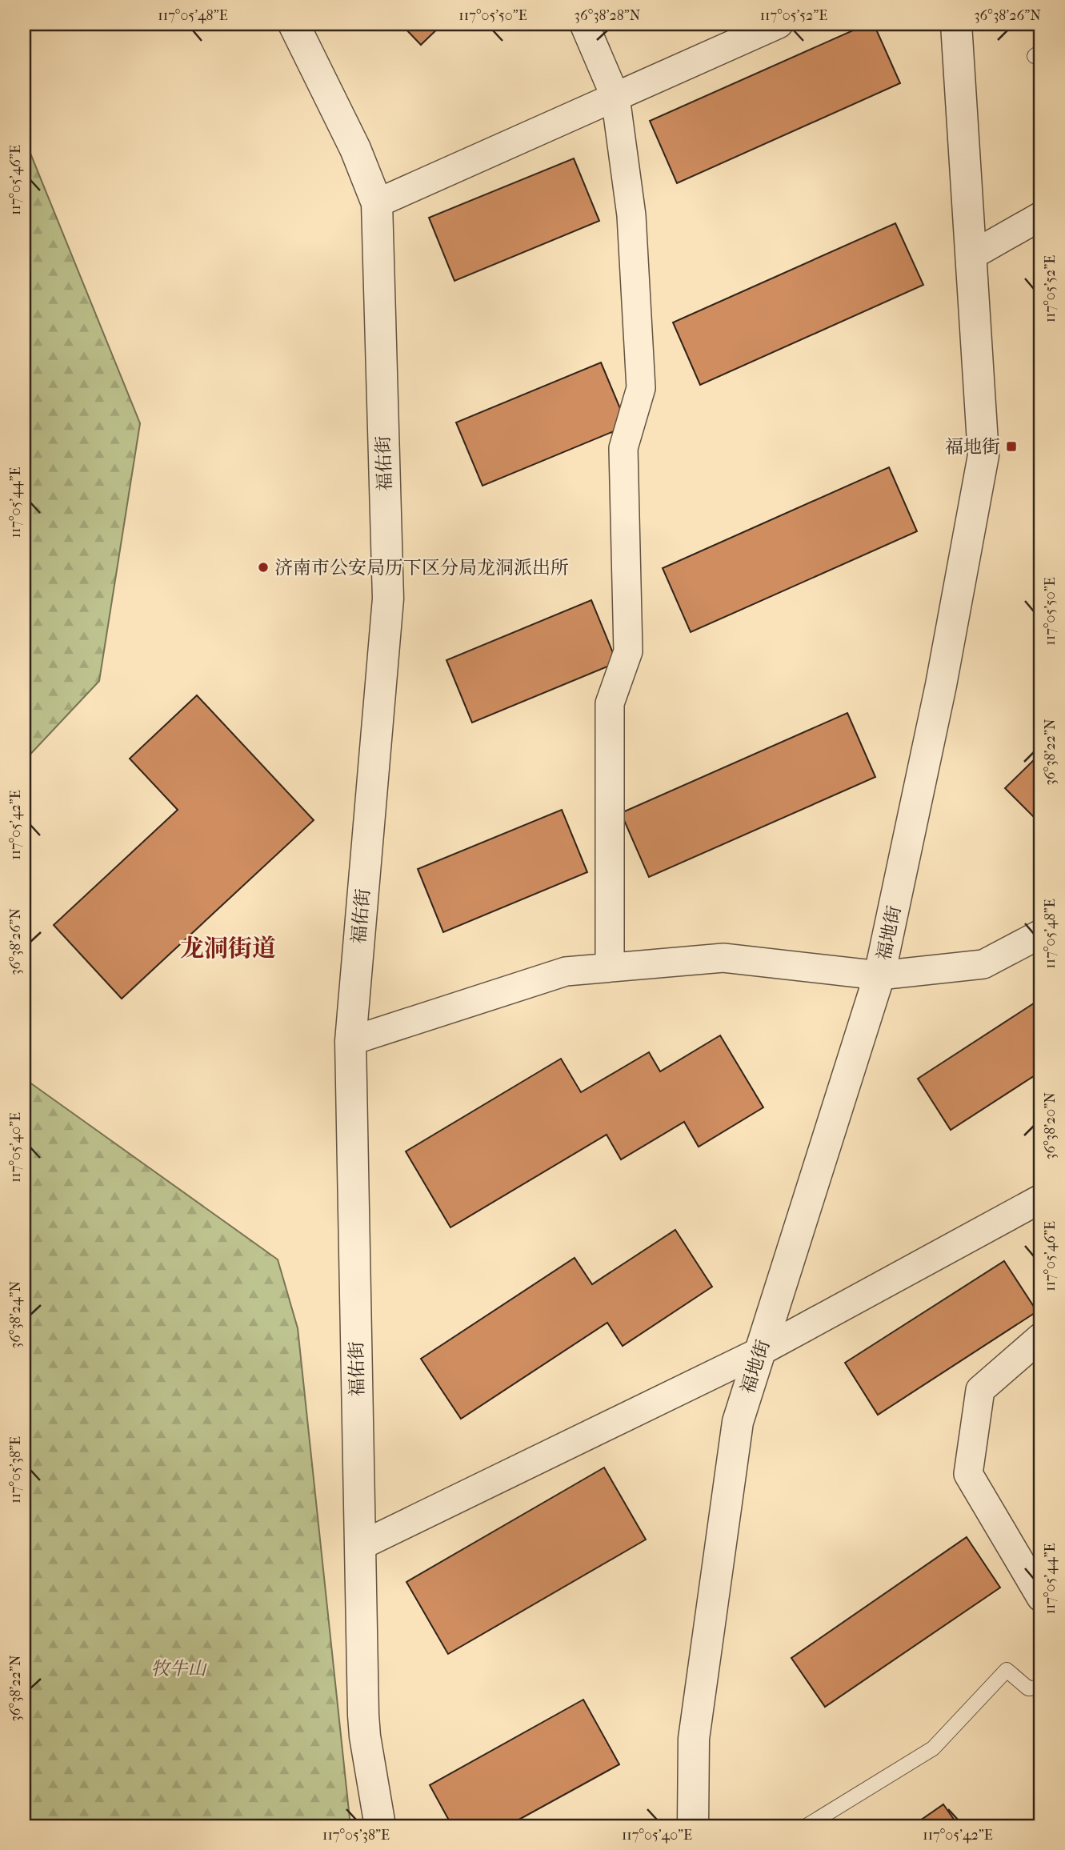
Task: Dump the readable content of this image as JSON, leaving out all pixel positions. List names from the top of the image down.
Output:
{
  "streets": {
    "street": ["福佑街", "福地街"]
  },
  "districts": ["龙洞街道"],
  "parks": ["牧牛山"],
  "places": {
    "transit": ["福地街"],
    "other": ["济南市公安局历下区分局龙洞派出所"]
  },
  "coordinates": [
    "117°05'48\"E",
    "117°05'50\"E",
    "36°38'28\"N",
    "117°05'52\"E",
    "36°38'26\"N",
    "117°05'46\"E",
    "117°05'44\"E",
    "36°38'22\"N",
    "117°05'42\"E",
    "36°38'20\"N",
    "117°05'40\"E",
    "36°38'24\"N",
    "117°05'38\"E"
  ]
}
